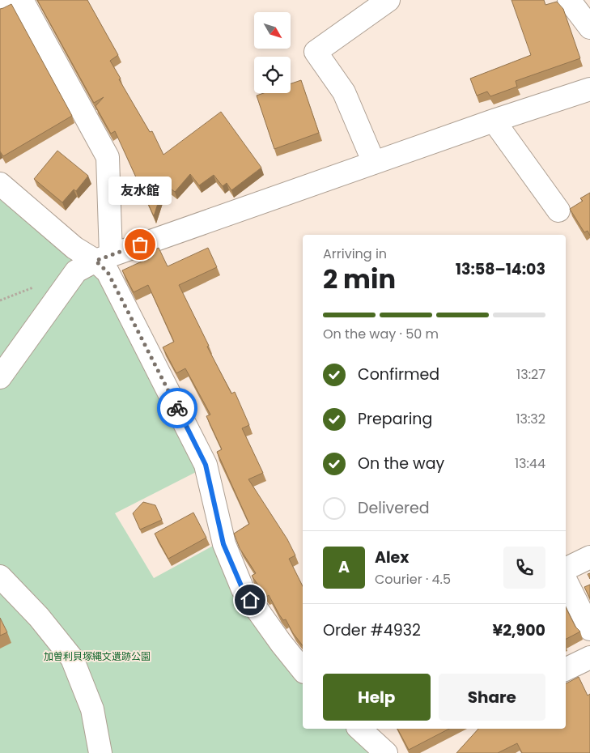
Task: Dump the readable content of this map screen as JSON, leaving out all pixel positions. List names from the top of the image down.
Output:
{
  "parks": ["加曽利貝塚縄文遺跡公園"],
  "places": ["友水館"],
  "north": "bottom right",
  "page": {
    "bubble": "友水館",
    "heading": ["2 min", "Arriving in", "13:58–14:03"],
    "panel": [
      "Alex",
      "Courier · 4.5",
      "Order #4932",
      "¥2,900"
    ],
    "bar": "On the way · 50 m",
    "list": [
      ["Confirmed", "13:27"],
      ["Preparing", "13:32"],
      ["On the way", "13:44"],
      "Delivered"
    ],
    "round": "A",
    "buttons": ["Help", "Share"]
  }
}
